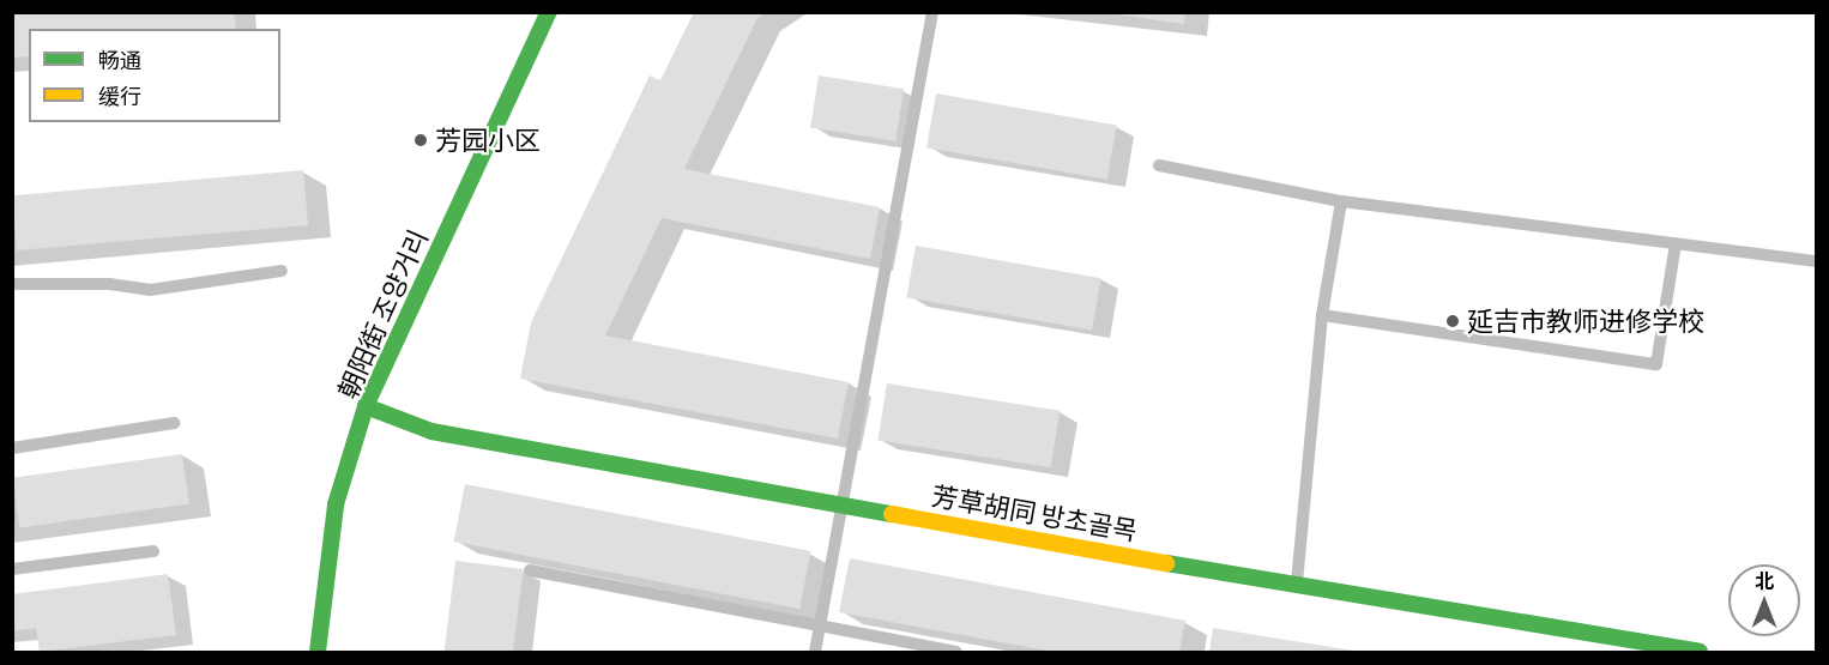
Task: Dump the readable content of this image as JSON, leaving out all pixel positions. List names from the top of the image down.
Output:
{
  "streets": {
    "street": ["朝阳街 조양거리", "芳草胡同 방초골목"]
  },
  "crossings": [
    ["朝阳街 조양거리", "芳草胡同 방초골목"]
  ],
  "places": ["芳园小区", "延吉市教师进修学校"],
  "legend": ["畅通", "缓行"],
  "north": "top"
}
